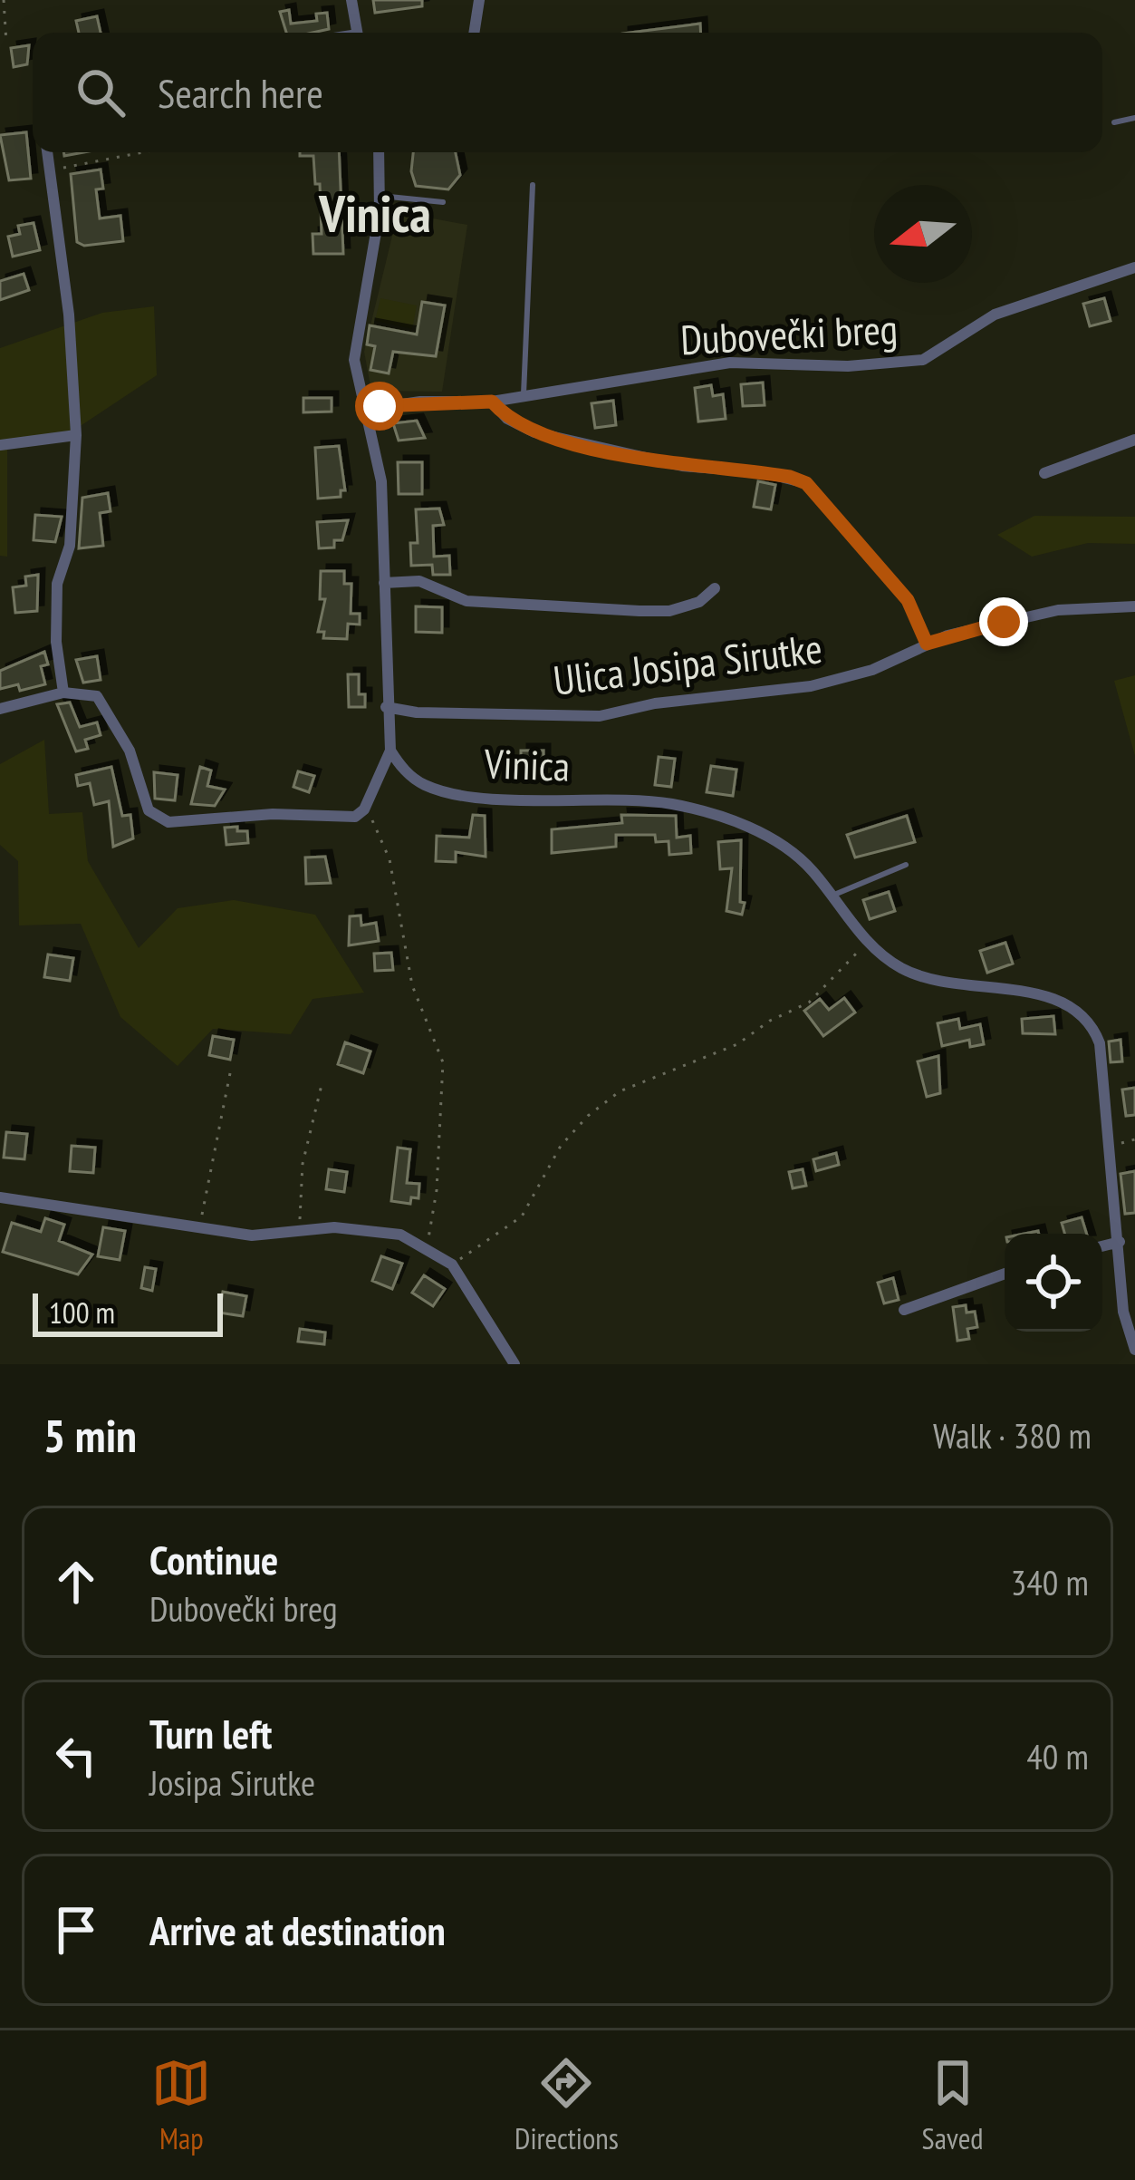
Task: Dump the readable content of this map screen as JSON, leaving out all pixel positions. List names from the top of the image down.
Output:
{
  "streets": {
    "street": ["Dubovečki breg", "Ulica Josipa Sirutke", "Vinica"]
  },
  "districts": ["Vinica"],
  "scale_bar": "100 m",
  "north": "left",
  "page": {
    "search": "Search here",
    "scale": "100 m",
    "heading": ["5 min", "Walk · 380 m"],
    "list": [
      ["Continue", "Dubovečki breg", "340 m"],
      ["Turn left", "Josipa Sirutke", "40 m"],
      "Arrive at destination"
    ],
    "nav": ["Map", "Directions", "Saved"]
  }
}
